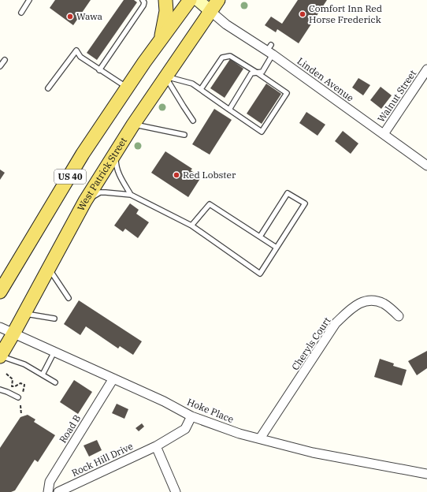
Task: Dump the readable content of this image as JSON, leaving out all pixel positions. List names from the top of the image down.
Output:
{
  "streets": {
    "main road": ["West Patrick Street", "US 40"],
    "street": [
      "Linden Avenue",
      "Walnut Street",
      "Cheryls Court",
      "Hoke Place",
      "Road B",
      "Rock Hill Drive"
    ]
  },
  "crossings": [
    ["Linden Avenue", "Walnut Street"],
    ["Linden Avenue", "West Patrick Street"],
    ["West Patrick Street", "Hoke Place"],
    ["Cheryls Court", "Hoke Place"],
    ["Hoke Place", "Road B"],
    ["Hoke Place", "Rock Hill Drive"]
  ],
  "places": ["Comfort Inn Red Horse Frederick", "Wawa", "Red Lobster"]
}
